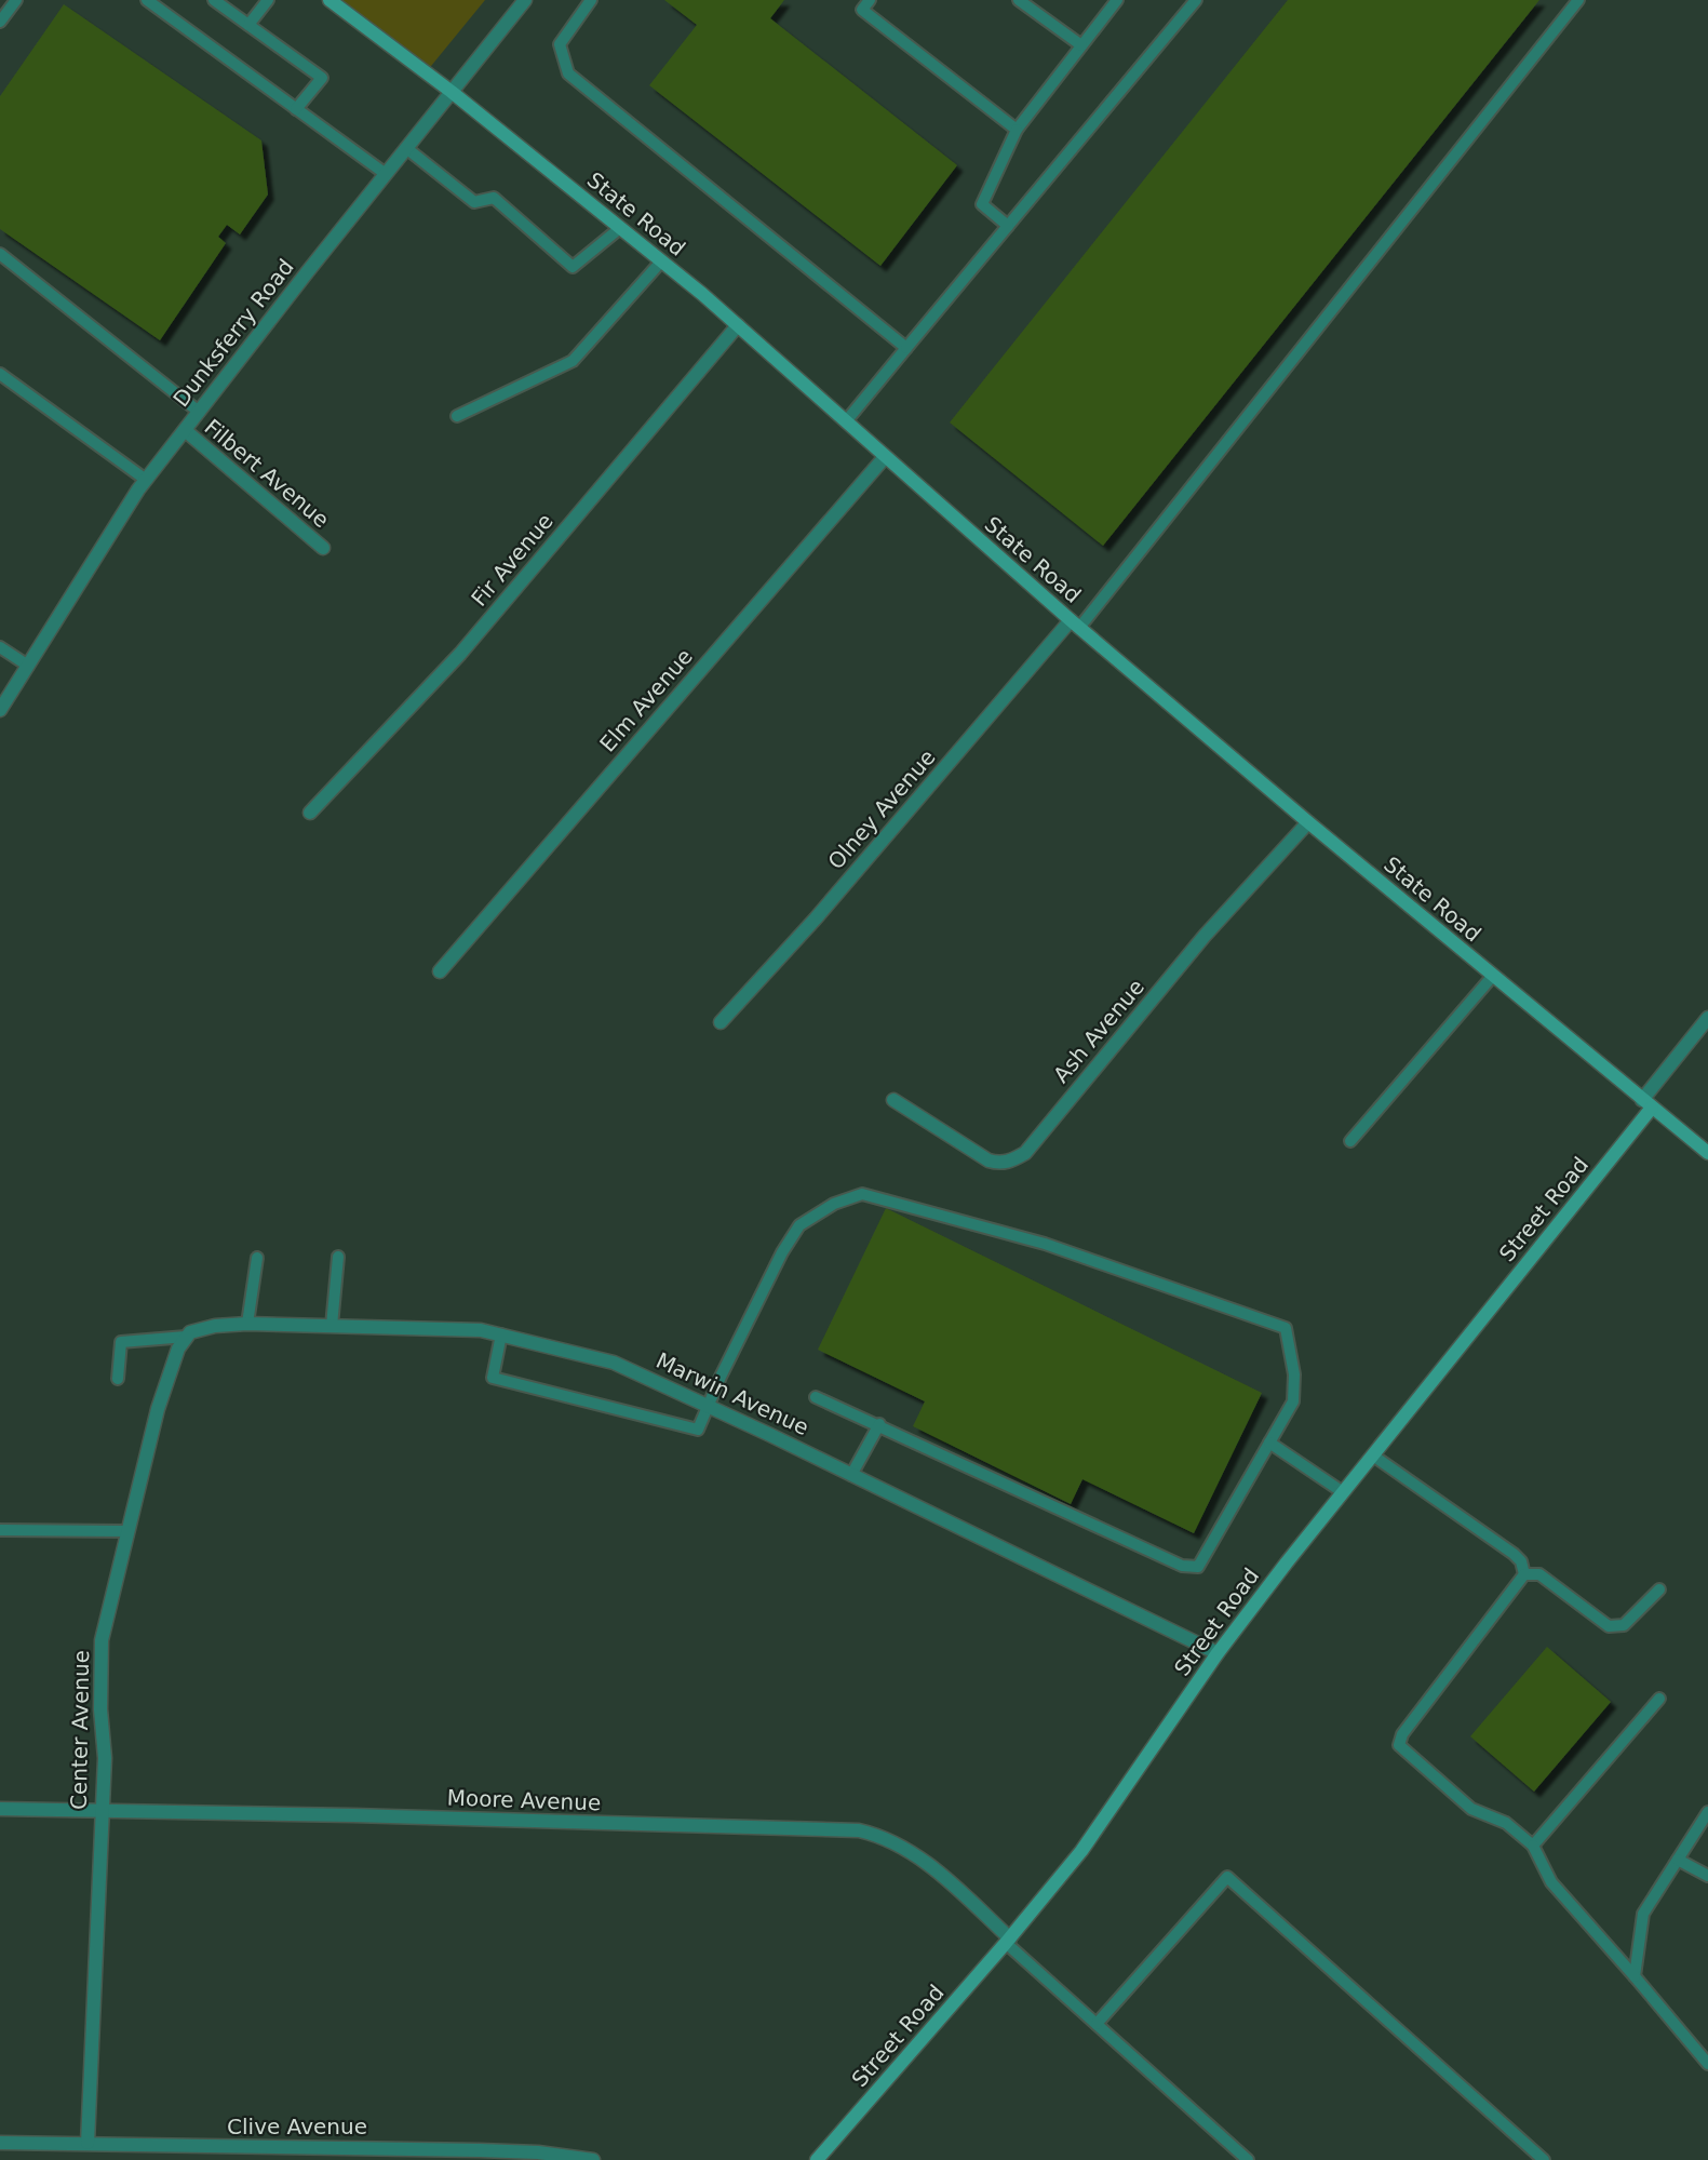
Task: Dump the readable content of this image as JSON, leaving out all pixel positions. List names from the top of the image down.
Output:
{
  "streets": {
    "main road": ["State Road", "Street Road"],
    "street": [
      "Dunksferry Road",
      "Filbert Avenue",
      "Fir Avenue",
      "Elm Avenue",
      "Olney Avenue",
      "Ash Avenue",
      "Marwin Avenue",
      "Center Avenue",
      "Moore Avenue",
      "Clive Avenue"
    ]
  },
  "crossings": [
    ["State Road", "Dunksferry Road"],
    ["State Road", "Fir Avenue"],
    ["State Road", "Elm Avenue"],
    ["State Road", "Olney Avenue"],
    ["State Road", "Ash Avenue"],
    ["State Road", "Street Road"],
    ["Dunksferry Road", "Filbert Avenue"],
    ["Street Road", "Marwin Avenue"],
    ["Street Road", "Moore Avenue"],
    ["Marwin Avenue", "Center Avenue"],
    ["Center Avenue", "Moore Avenue"],
    ["Center Avenue", "Clive Avenue"]
  ]
}
